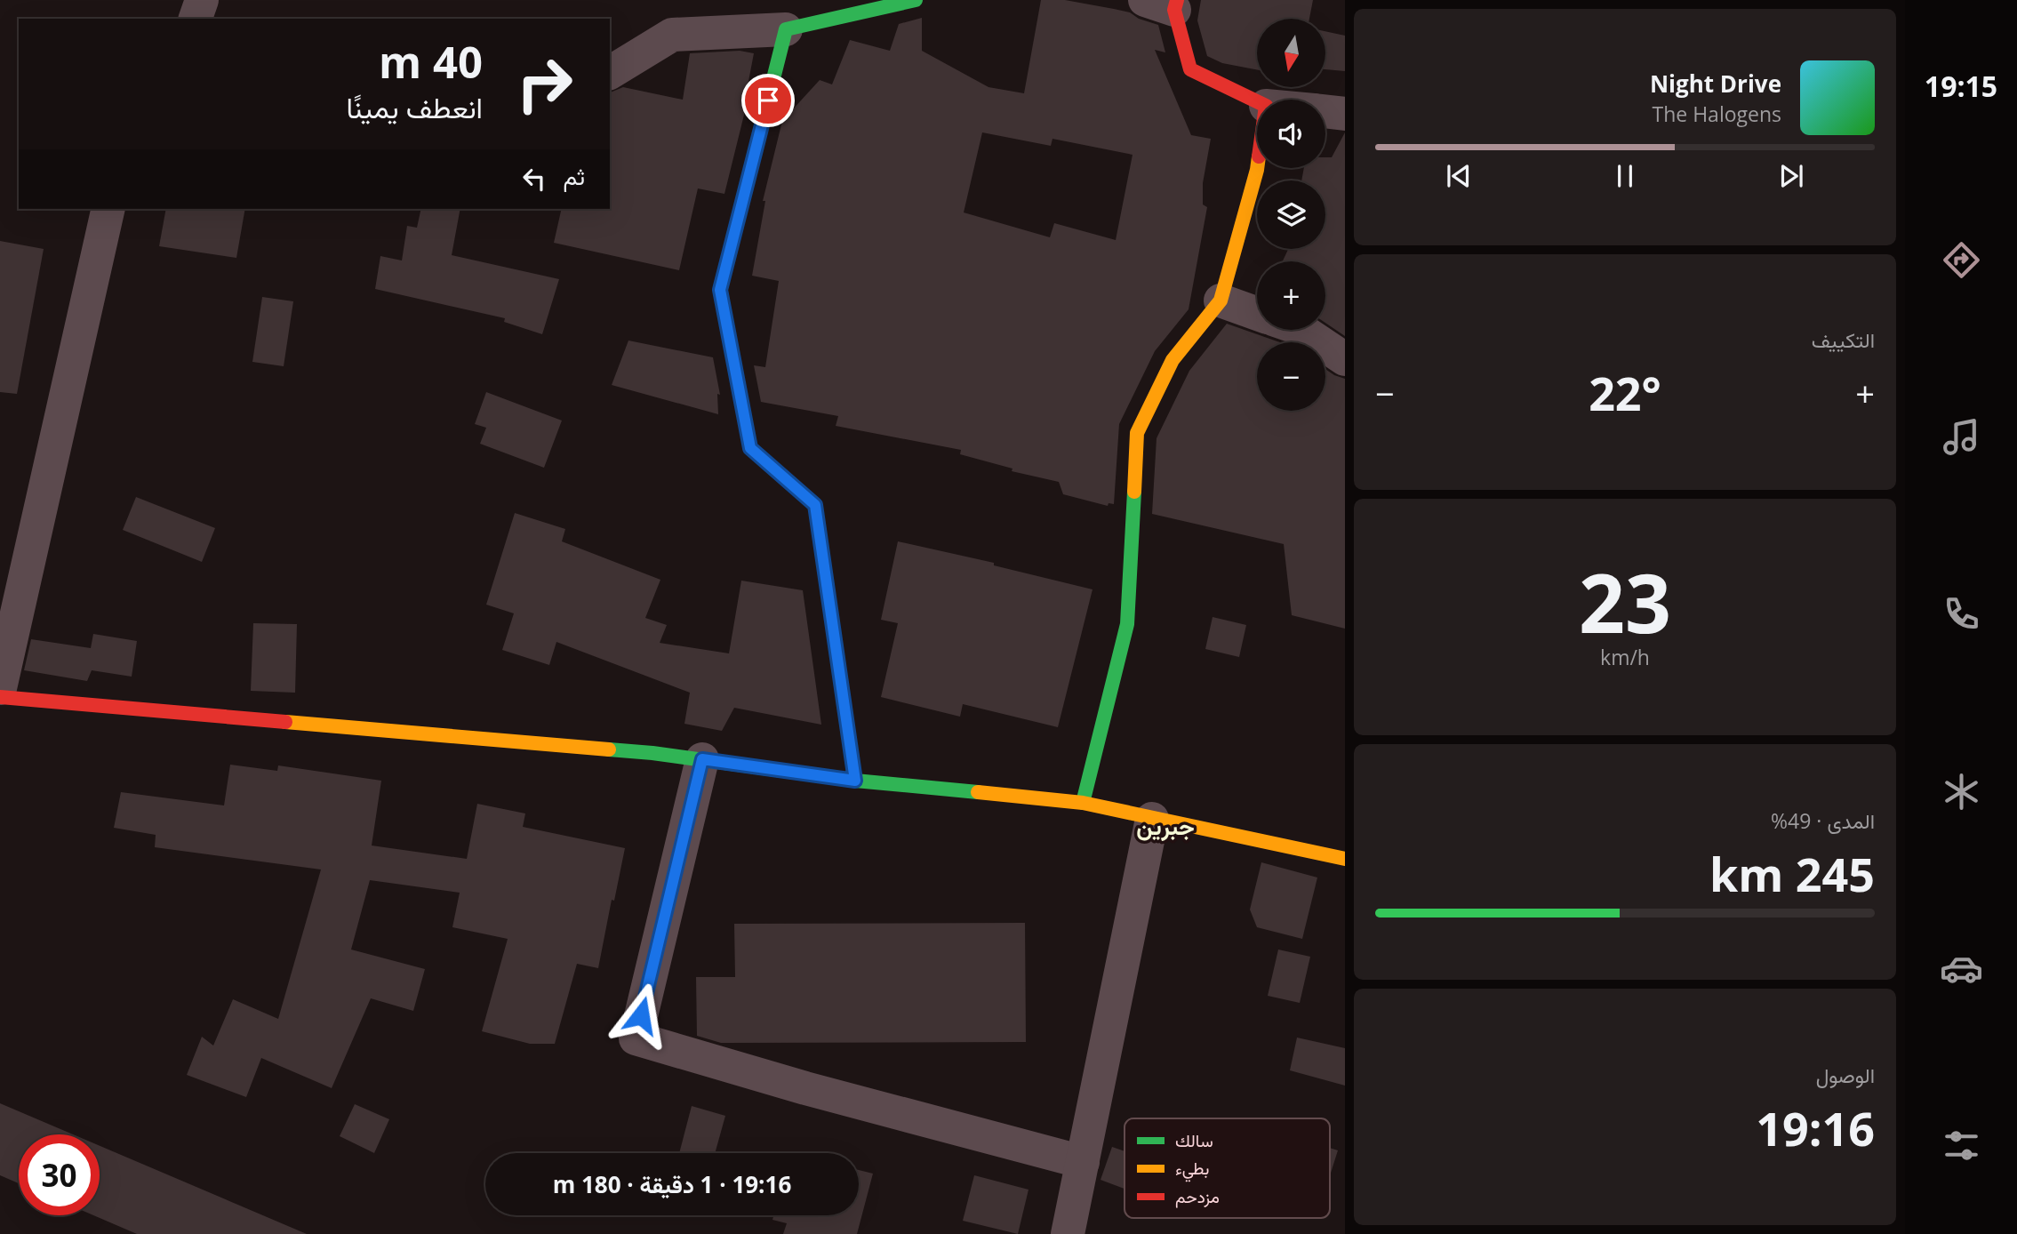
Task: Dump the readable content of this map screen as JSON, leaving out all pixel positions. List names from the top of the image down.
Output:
{
  "districts": ["جبرين"],
  "legend": ["سالك", "بطيء", "مزدحم"],
  "north": "bottom",
  "page": {
    "tabs": "19:15",
    "map_buttons": ["+", "−"],
    "turn": ["40 m", "انعطف يمينًا"],
    "song": ["Night Drive", "The Halogens"],
    "then": "ثم",
    "tile": [
      "التكييف",
      ["23", "km/h"],
      ["المدى · 49%", "245 km"],
      ["الوصول", "19:16"]
    ],
    "heat": ["−", "22°", "+"],
    "limit": "30",
    "trip": "19:16 · 1 دقيقة · 180 m"
  }
}
